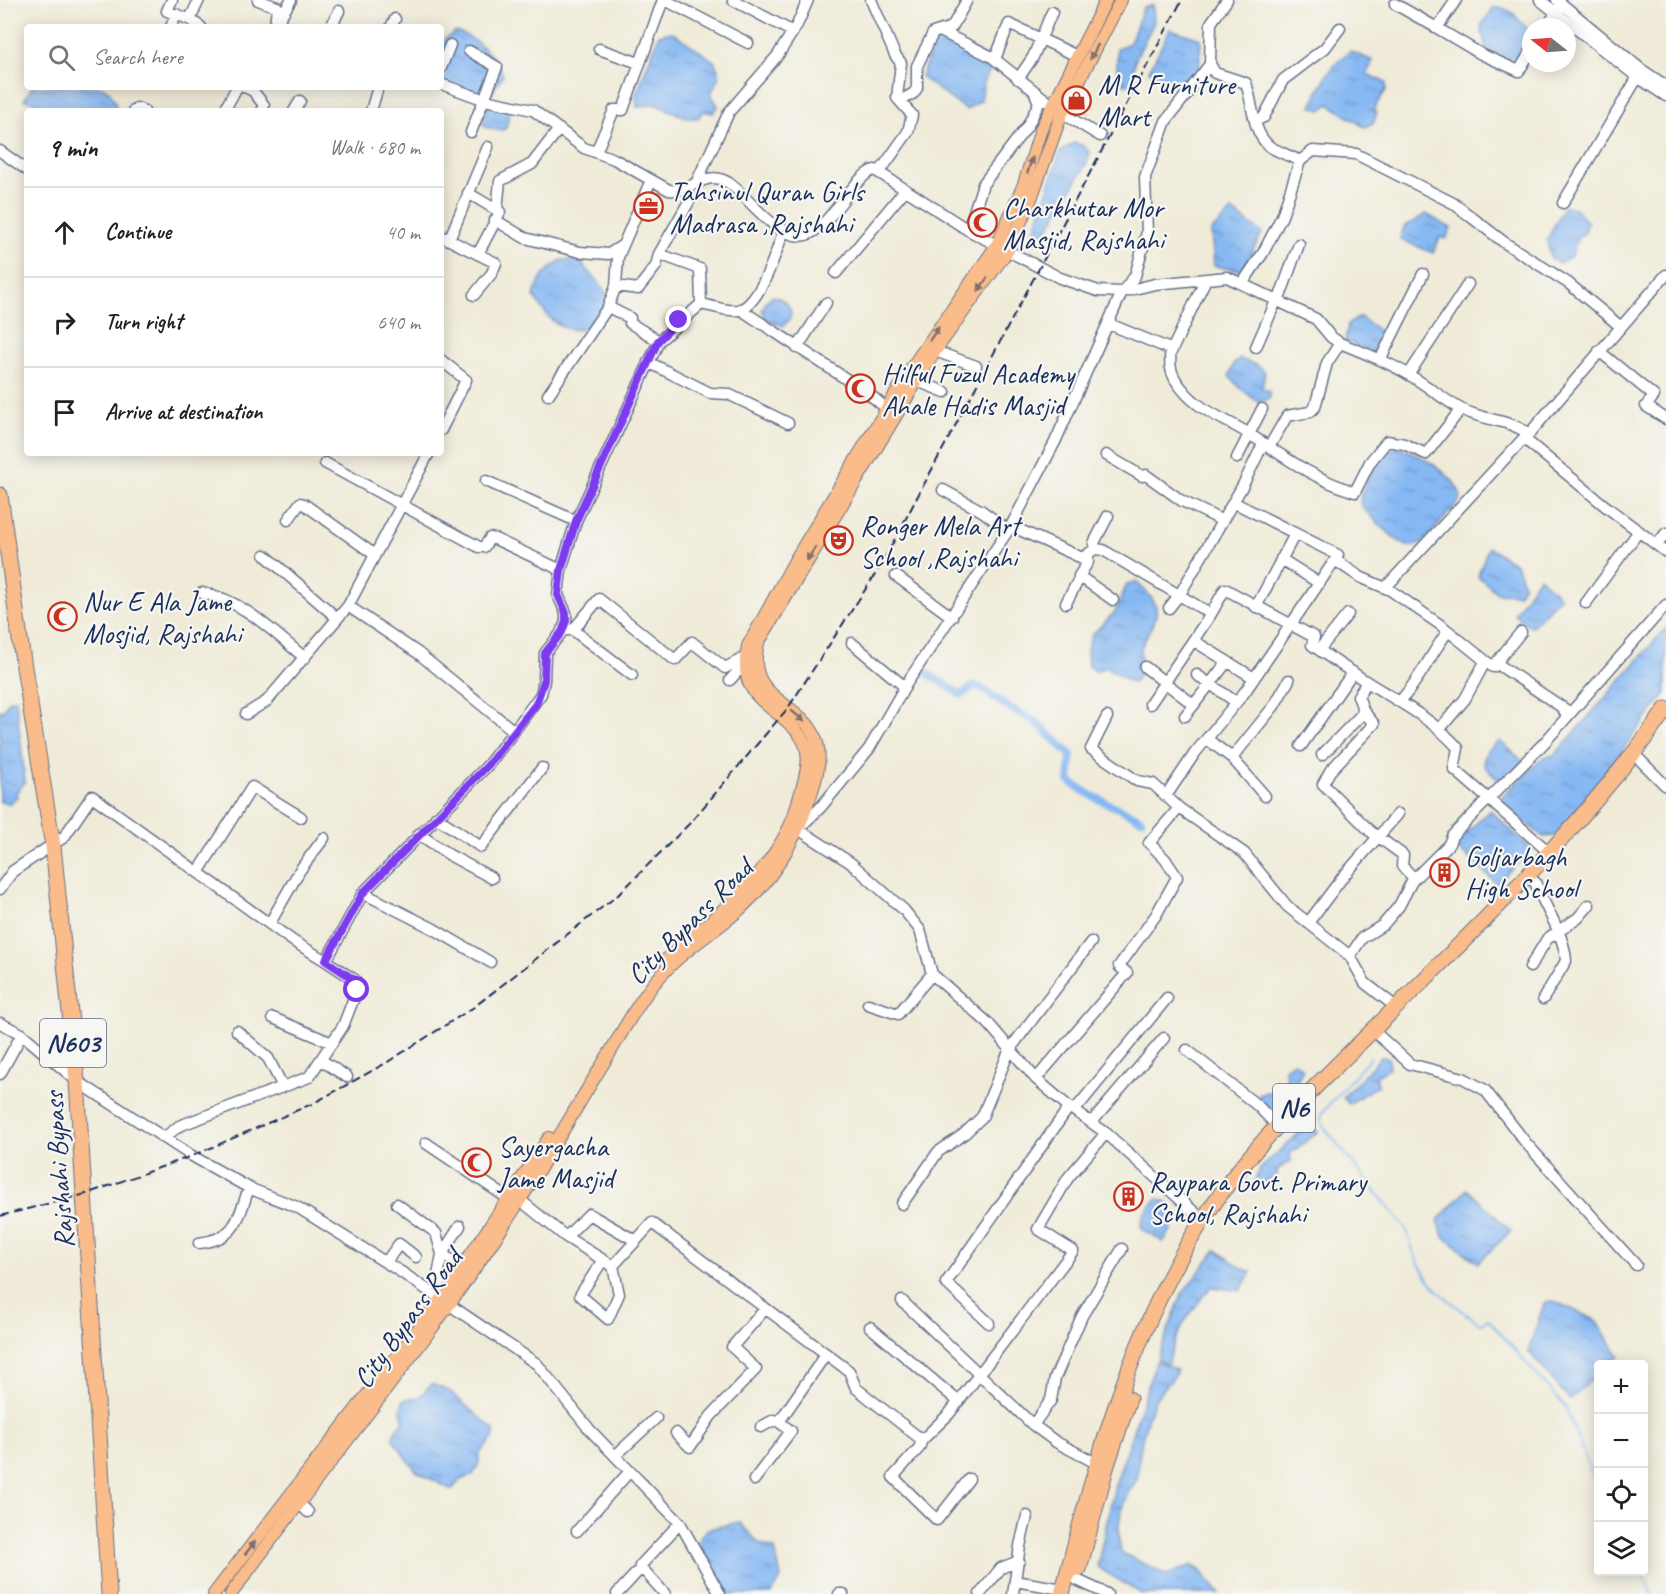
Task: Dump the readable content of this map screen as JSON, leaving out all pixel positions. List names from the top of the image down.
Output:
{
  "streets": {
    "highway": ["N603", "N6", "Rajshahi Bypass"],
    "main road": ["City Bypass Road"]
  },
  "places": {
    "shop": ["M R Furniture Mart"],
    "office": ["Tahsinul Quran Girls Madrasa ,Rajshahi"],
    "mosque": [
      "Charkhutar Mor Masjid, Rajshahi",
      "Hilful Fuzul Academy Ahale Hadis Masjid",
      "Nur E Ala Jame Mosjid, Rajshahi",
      "Sayergacha Jame Masjid"
    ],
    "theatre": ["Ronger Mela Art School ,Rajshahi"],
    "building": ["Goljarbagh High School", "Raypara Govt. Primary School, Rajshahi"]
  },
  "north": "left",
  "page": {
    "search": "Search here",
    "heading": ["9 min", "Walk · 680 m"],
    "list": [
      ["Continue", "40 m"],
      ["Turn right", "640 m"],
      "Arrive at destination"
    ],
    "map_buttons": ["+", "−"]
  }
}
